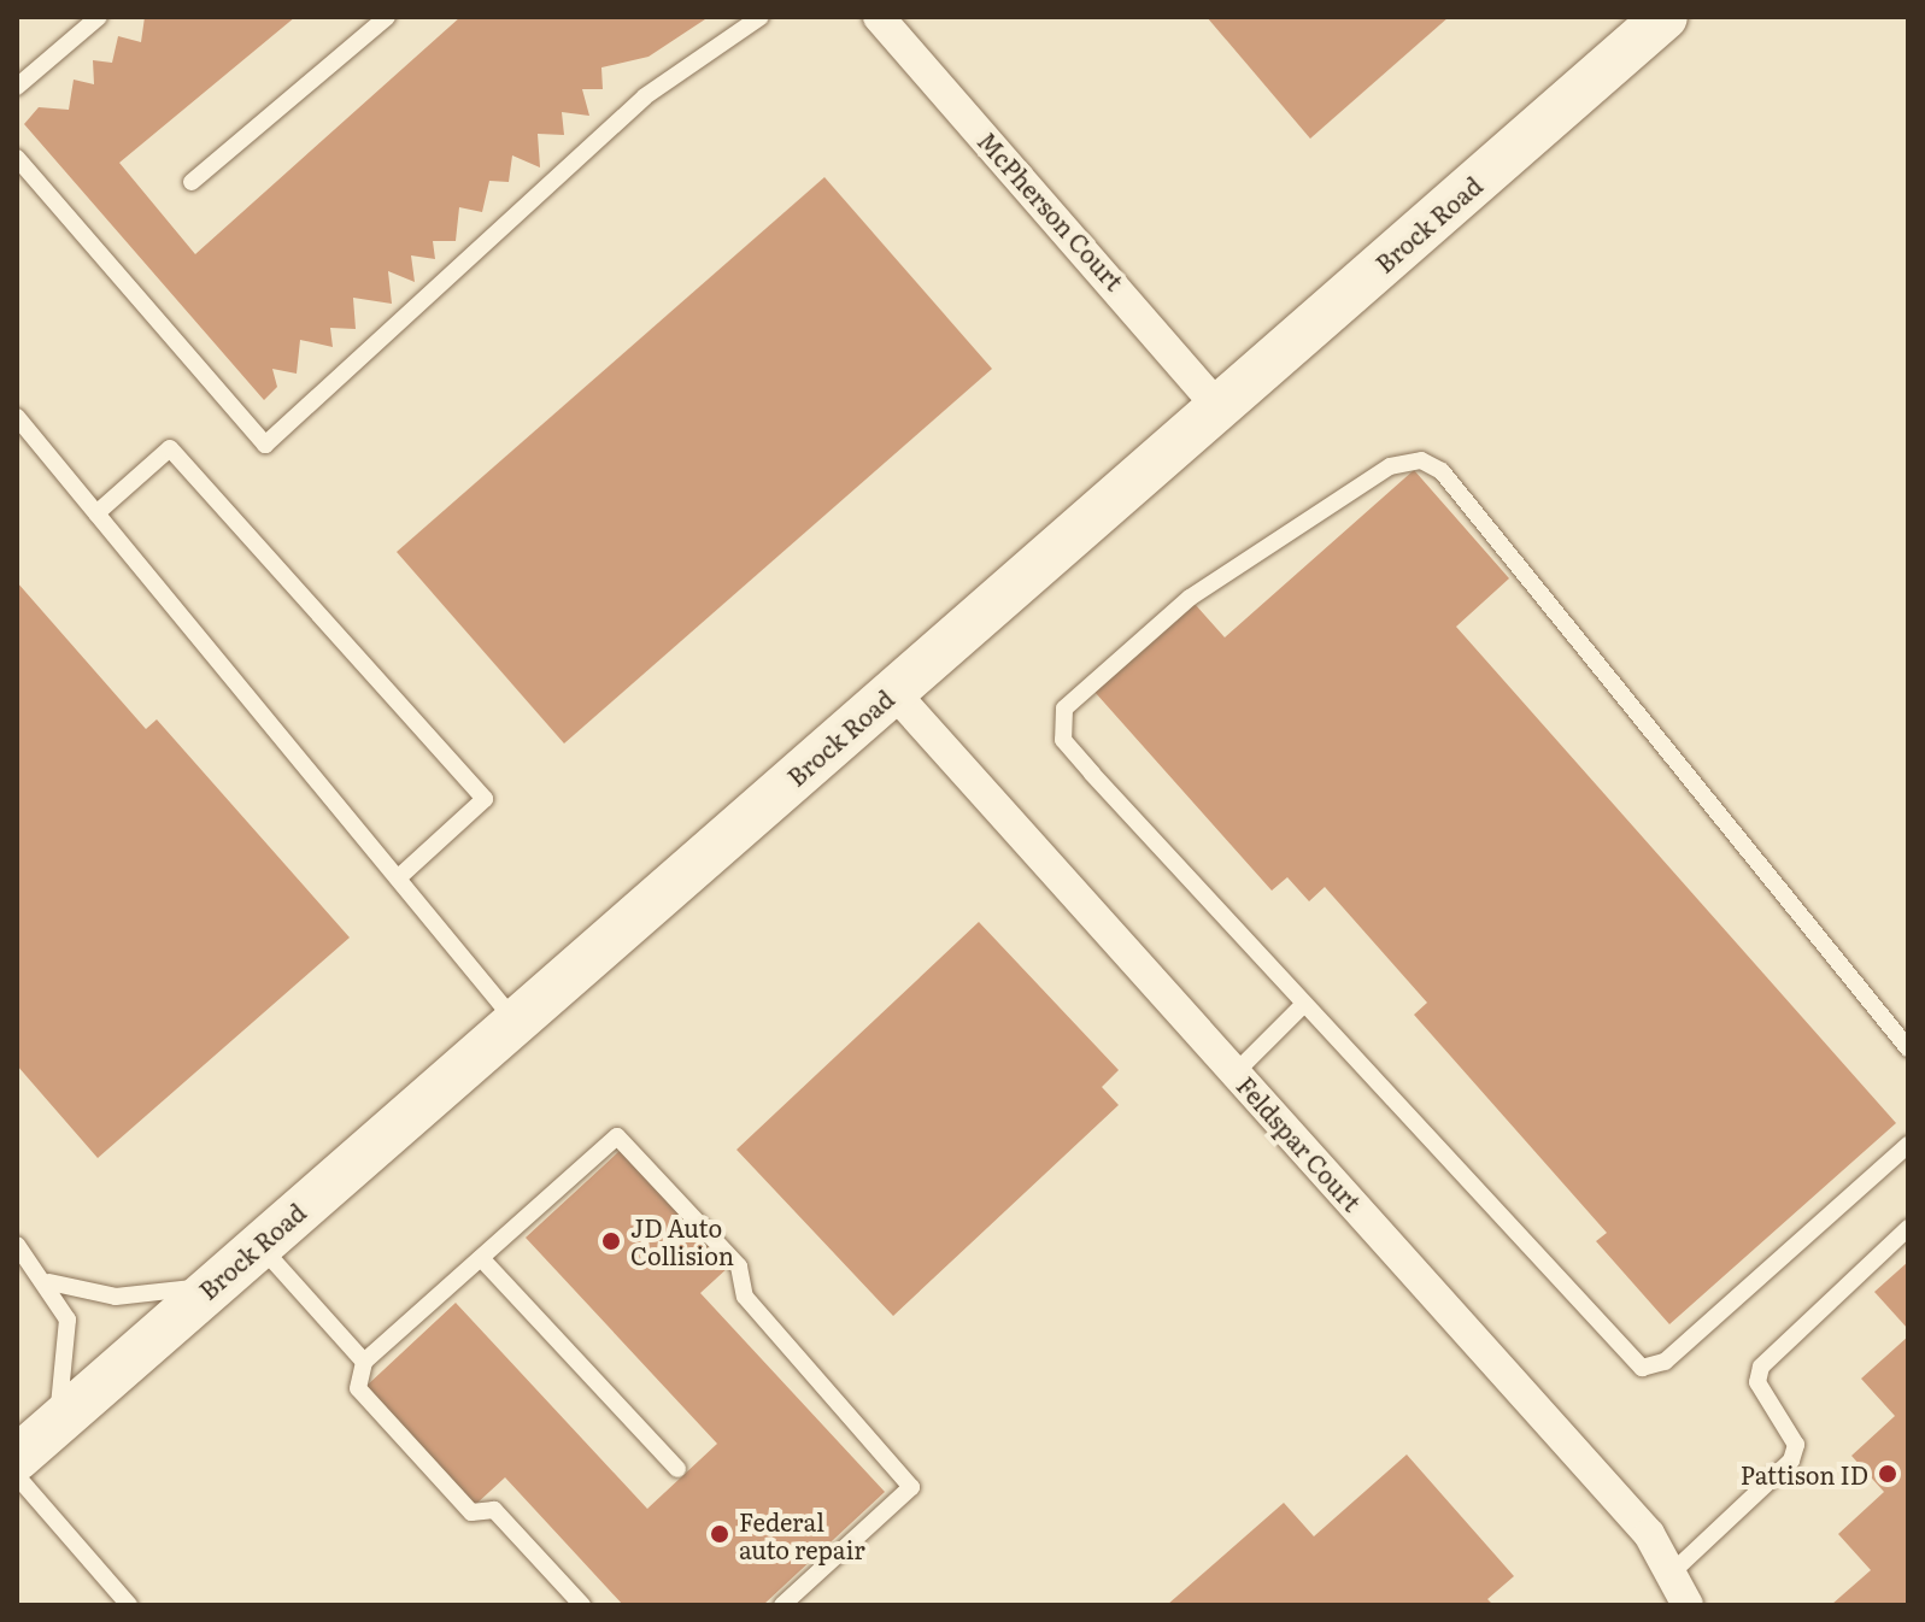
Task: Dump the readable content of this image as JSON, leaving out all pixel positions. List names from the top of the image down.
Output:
{
  "streets": {
    "main road": ["Brock Road"],
    "street": ["McPherson Court", "Feldspar Court"]
  },
  "crossings": [
    ["McPherson Court", "Brock Road"],
    ["Brock Road", "Feldspar Court"]
  ],
  "places": ["JD Auto Collision", "Pattison ID", "Federal auto repair"]
}
